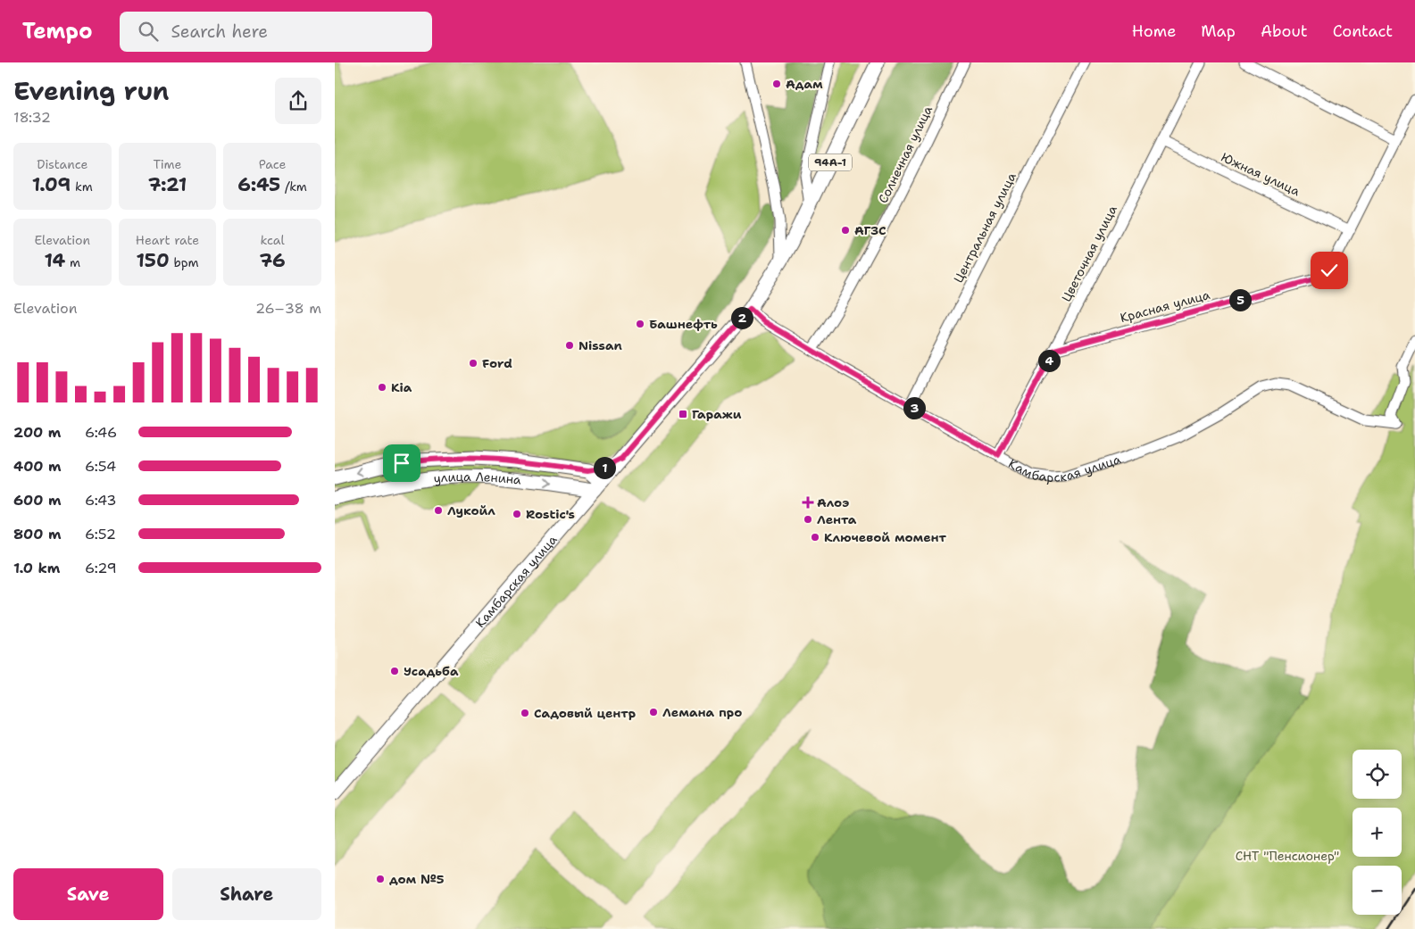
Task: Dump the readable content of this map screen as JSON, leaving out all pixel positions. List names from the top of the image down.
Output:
{
  "streets": {
    "main road": ["94А-1", "Камбарская улица", "улица Ленина"],
    "street": [
      "Солнечная улица",
      "Южная улица",
      "Центральная улица",
      "Цветочная улица",
      "Красная улица"
    ]
  },
  "crossings": [
    ["Солнечная улица", "Камбарская улица"],
    ["94А-1", "Камбарская улица"],
    ["Южная улица", "Цветочная улица"],
    ["Южная улица", "Красная улица"],
    ["Центральная улица", "Камбарская улица"],
    ["Цветочная улица", "Красная улица"],
    ["Цветочная улица", "Камбарская улица"],
    ["Камбарская улица", "улица Ленина"]
  ],
  "parks": ["СНТ \"Пенсионер\""],
  "places": {
    "other": [
      "Адам",
      "АГЗС",
      "Башнефть",
      "Nissan",
      "Ford",
      "Kia",
      "Лукойл",
      "Rostic's",
      "Лента",
      "Ключевой момент",
      "Усадьба",
      "Лемана про",
      "Садовый центр",
      "дом №5"
    ],
    "transit": ["Гаражи"],
    "health": ["Алоэ"]
  },
  "page": {
    "header": "Tempo",
    "search": "Search here",
    "nav": [
      "Home",
      "Map",
      "About",
      "Contact"
    ],
    "heading": ["Evening run", "18:32"],
    "stats": [
      ["Distance", "1.09 km"],
      ["Time", "7:21"],
      ["Pace", "6:45 /km"],
      ["Elevation", "14 m"],
      ["Heart rate", "150 bpm"],
      ["kcal", "76"]
    ],
    "pins": [
      "5",
      "2",
      "4",
      "3",
      "1"
    ],
    "chart": ["Elevation", "26–38 m"],
    "list": [
      {
        "name": "200 m",
        "note": "6:46"
      },
      {
        "name": "400 m",
        "note": "6:54"
      },
      {
        "name": "600 m",
        "note": "6:43"
      },
      {
        "name": "800 m",
        "note": "6:52"
      },
      {
        "name": "1.0 km",
        "note": "6:29"
      }
    ],
    "map_buttons": ["+", "−"],
    "buttons": ["Save", "Share"]
  }
}
